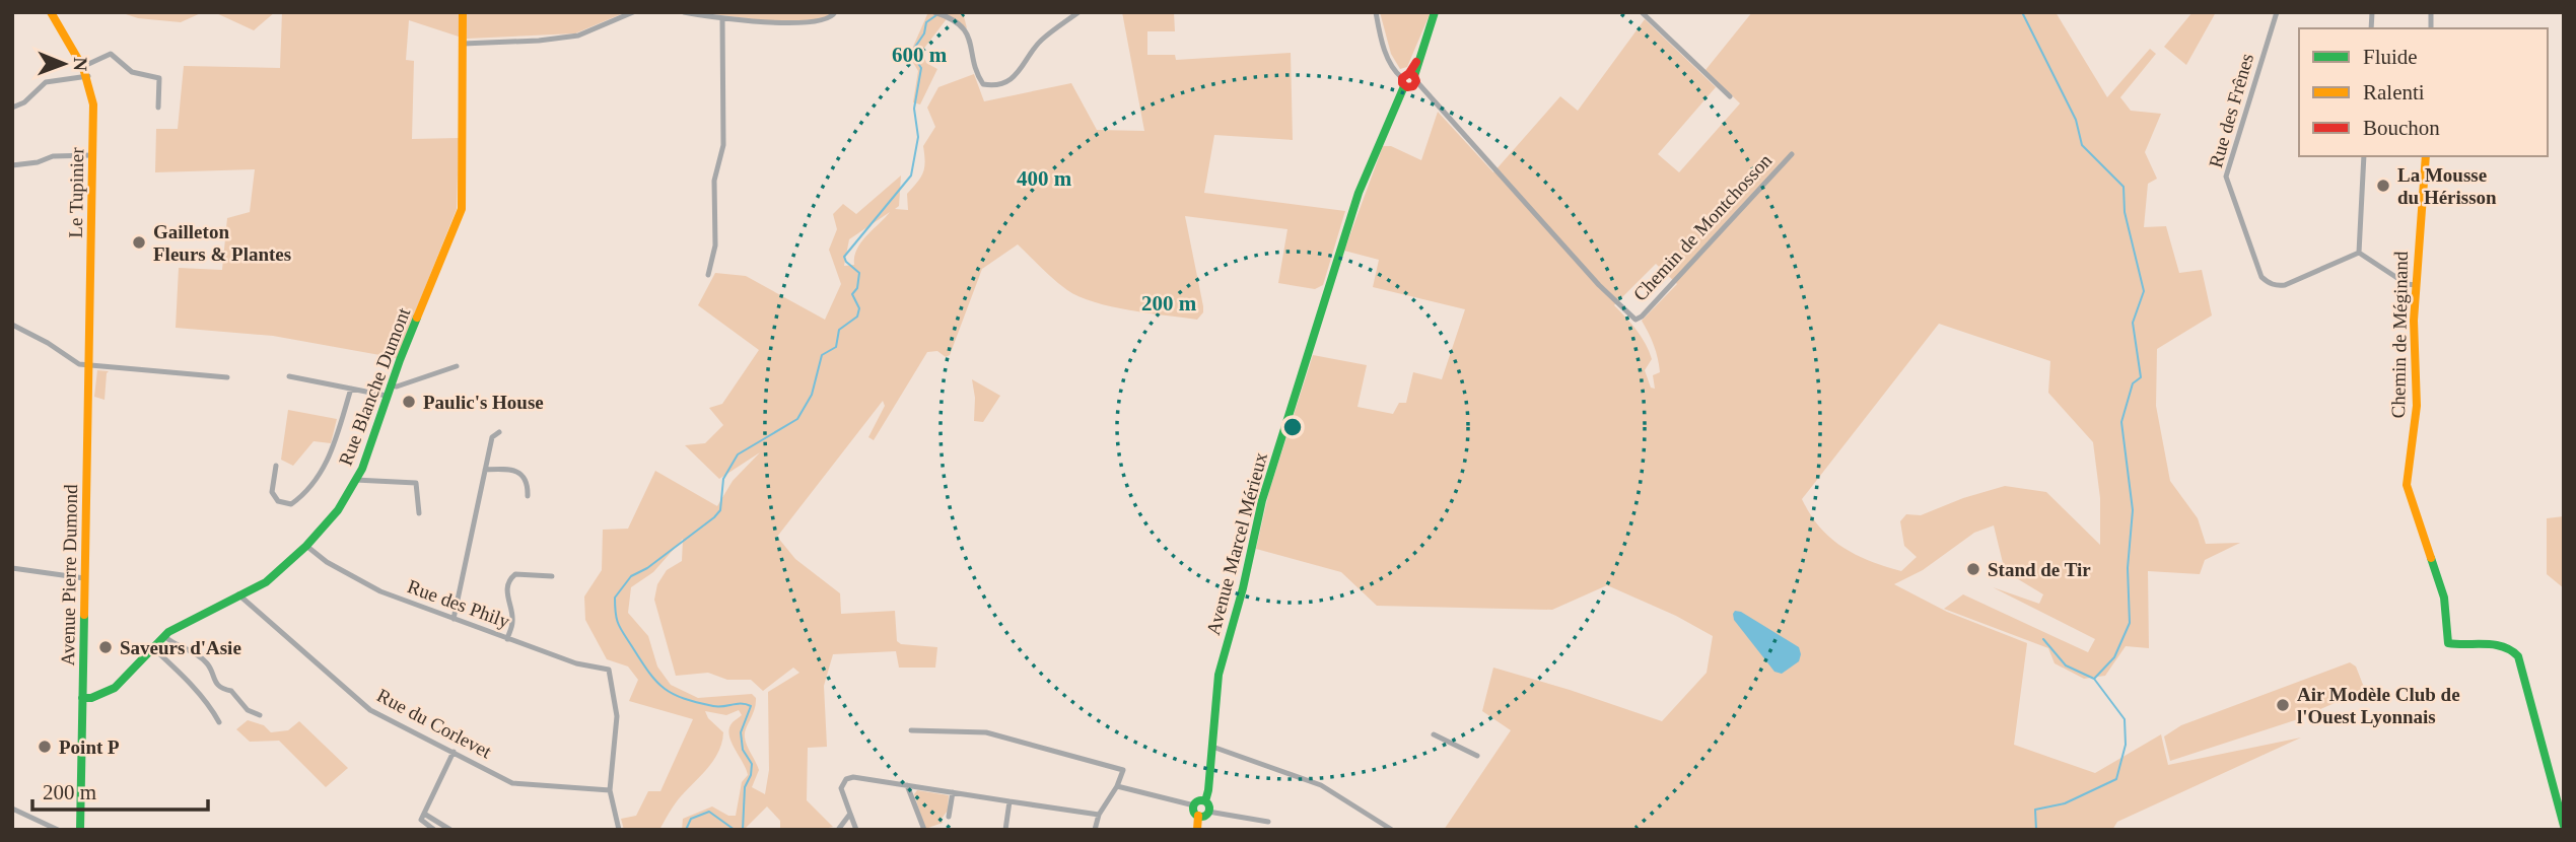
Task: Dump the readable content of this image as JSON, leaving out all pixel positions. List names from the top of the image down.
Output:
{
  "streets": {
    "main road": [
      "Le Tupinier",
      "Chemin de Méginand",
      "Rue Blanche Dumont",
      "Avenue Marcel Mérieux",
      "Avenue Pierre Dumond"
    ],
    "street": [
      "Rue des Frênes",
      "Chemin de Montchosson",
      "Rue des Phily",
      "Rue du Corlevet"
    ]
  },
  "crossings": [
    ["Le Tupinier", "Avenue Pierre Dumond"],
    ["Chemin de Montchosson", "Avenue Marcel Mérieux"],
    ["Rue Blanche Dumont", "Avenue Pierre Dumond"],
    ["Rue Blanche Dumont", "Rue des Phily"],
    ["Rue Blanche Dumont", "Rue du Corlevet"],
    ["Rue des Phily", "Rue du Corlevet"]
  ],
  "places": [
    "La Mousse du Hérisson",
    "Gailleton Fleurs & Plantes",
    "Paulic's House",
    "Stand de Tir",
    "Saveurs d'Asie",
    "Air Modèle Club de l'Ouest Lyonnais",
    "Point P"
  ],
  "legend": ["Fluide", "Ralenti", "Bouchon"],
  "scale_bar": "200 m",
  "north": "right",
  "rings": ["600 m", "400 m", "200 m"]
}
